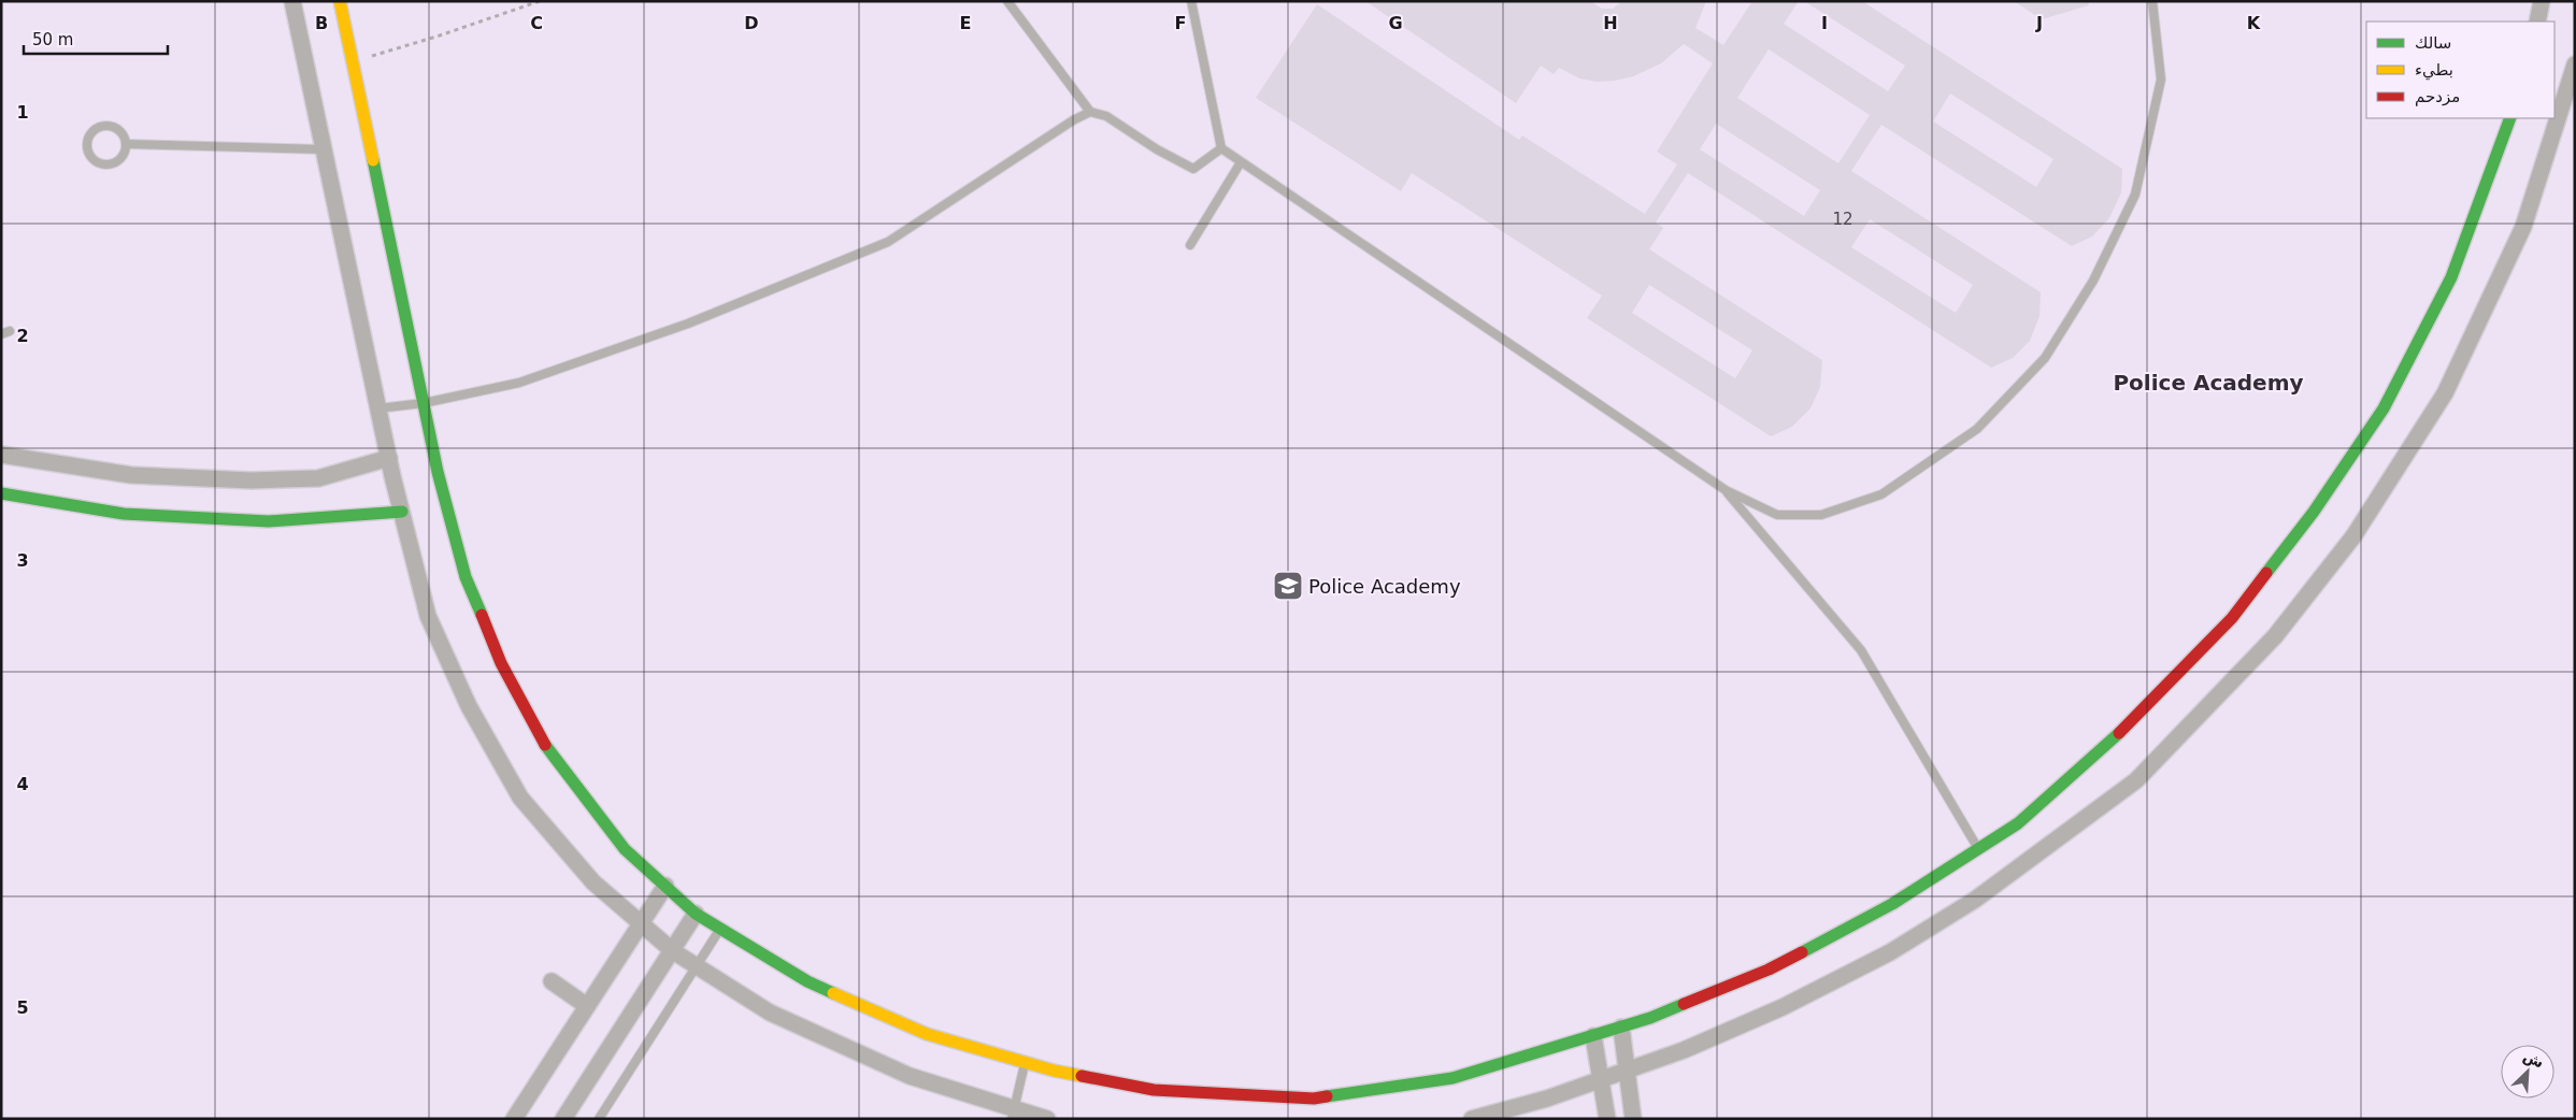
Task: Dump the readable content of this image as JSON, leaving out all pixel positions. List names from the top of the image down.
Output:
{
  "districts": ["Police Academy"],
  "places": {
    "school or university": ["Police Academy"]
  },
  "house_numbers": ["12"],
  "legend": ["سالك", "بطيء", "مزدحم"],
  "scale_bar": "50 m",
  "north": "top right",
  "grid": {
    "columns": [
      "B",
      "C",
      "D",
      "E",
      "F",
      "G",
      "H",
      "I",
      "J",
      "K"
    ],
    "rows": [
      "1",
      "2",
      "3",
      "4",
      "5"
    ]
  }
}
